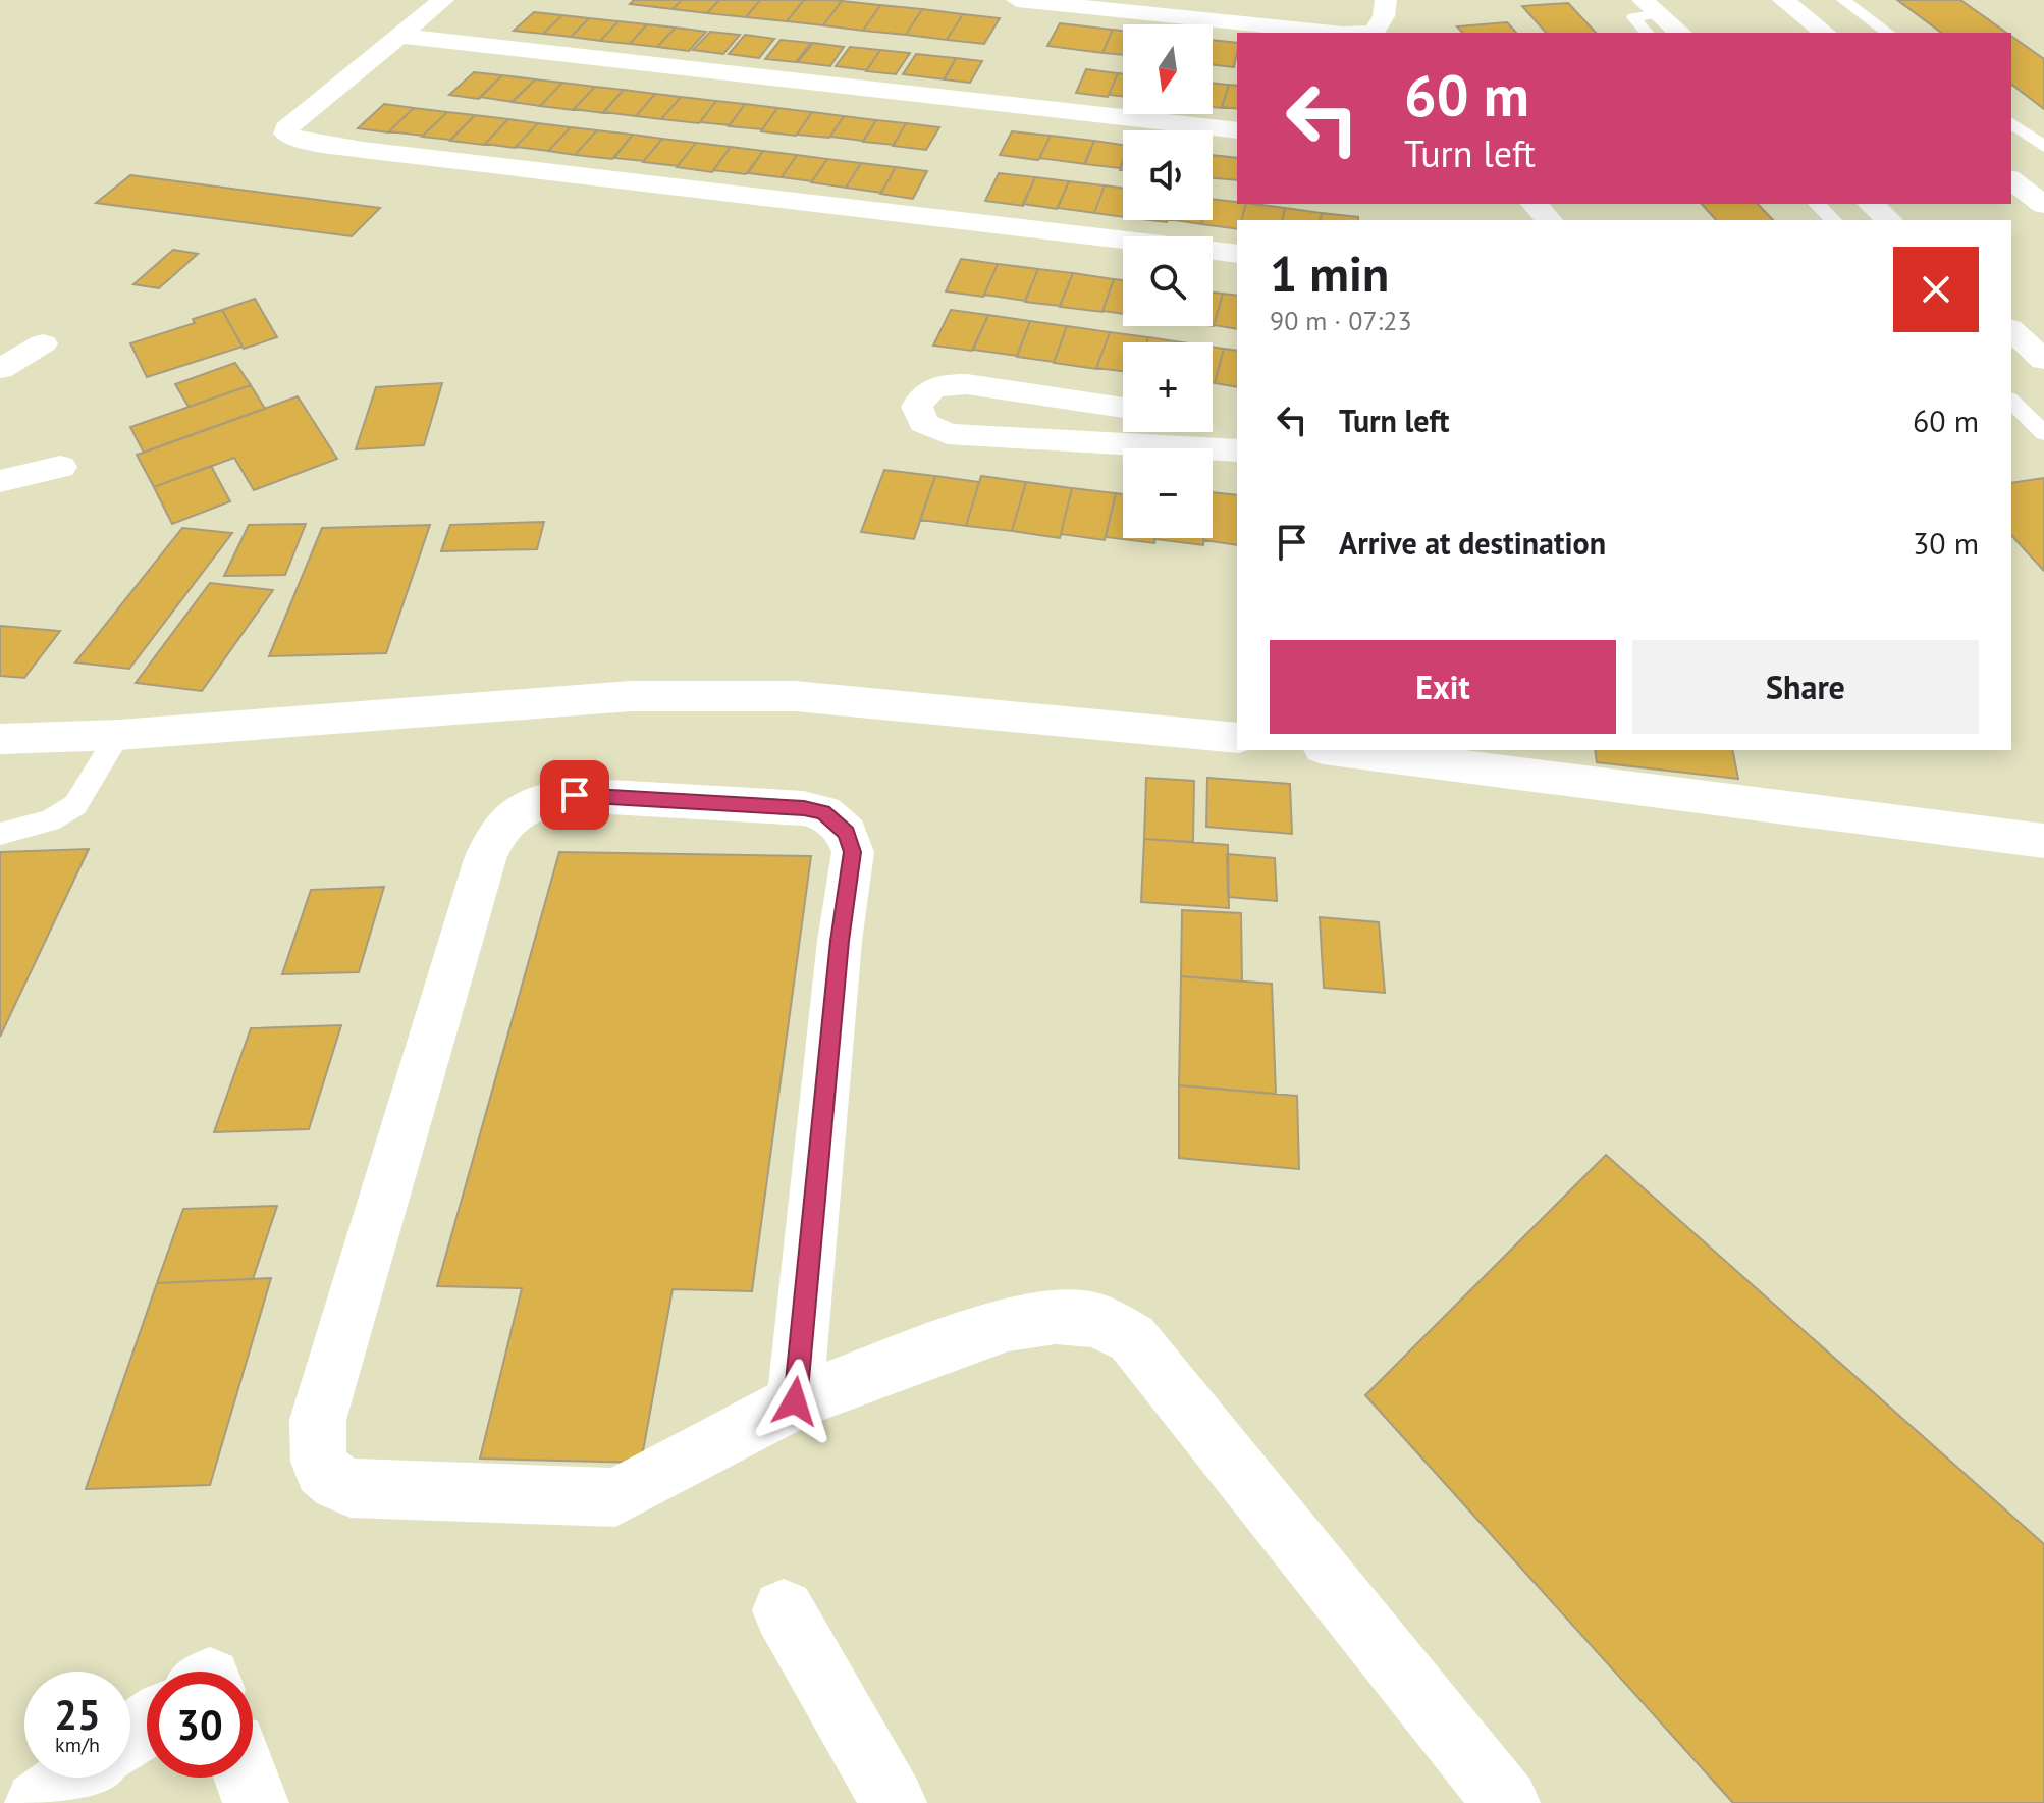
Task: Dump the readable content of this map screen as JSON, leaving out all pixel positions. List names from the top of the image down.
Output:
{
  "north": "bottom",
  "page": {
    "map_buttons": ["+", "−"],
    "turn": ["60 m", "Turn left"],
    "heading": ["1 min", "90 m · 07:23"],
    "list": [
      {
        "name": "Turn left",
        "value": "60 m"
      },
      {
        "name": "Arrive at destination",
        "value": "30 m"
      }
    ],
    "buttons": ["Exit", "Share"],
    "speed": "25 km/h",
    "limit": "30"
  }
}
